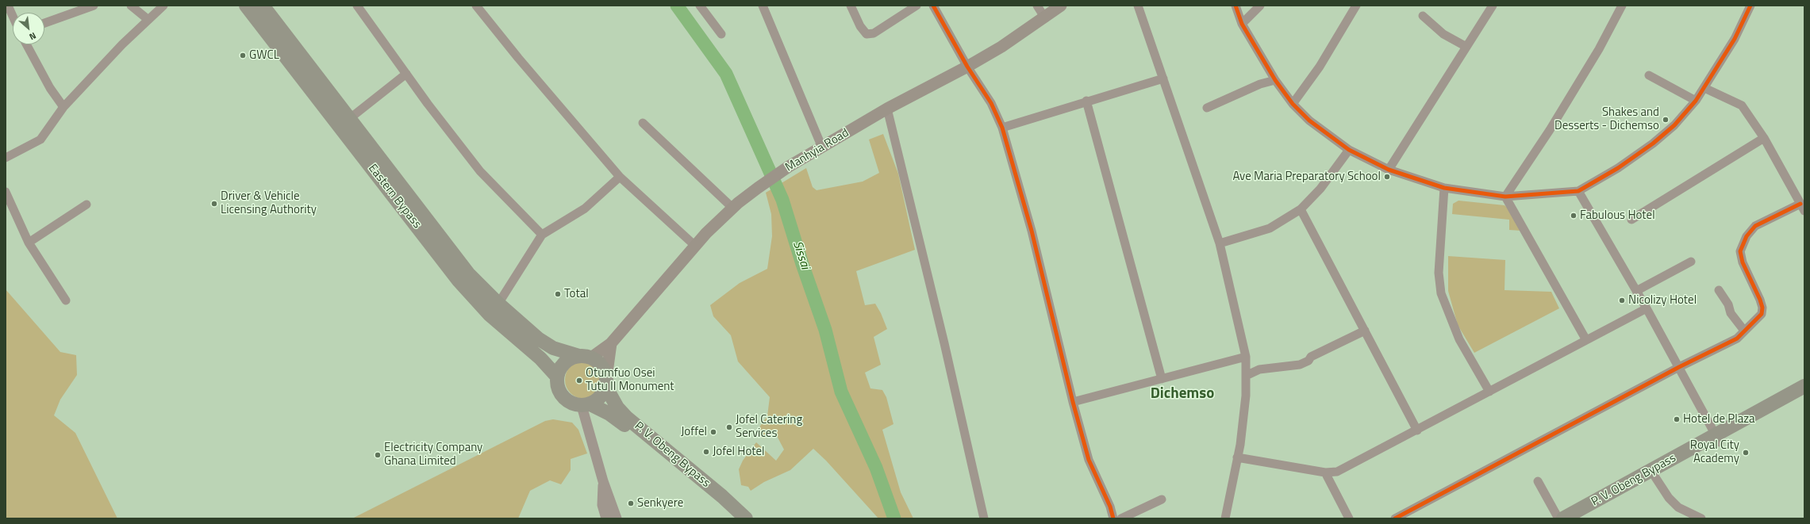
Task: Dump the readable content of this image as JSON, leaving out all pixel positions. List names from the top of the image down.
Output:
{
  "streets": {
    "highway": ["Eastern Bypass", "P. V. Obeng Bypass"],
    "main road": ["Manhyia Road"]
  },
  "crossings": [
    ["Manhyia Road", "Eastern Bypass"],
    ["Manhyia Road", "P. V. Obeng Bypass"],
    ["Eastern Bypass", "P. V. Obeng Bypass"]
  ],
  "districts": ["Dichemso"],
  "water": ["Sissai"],
  "places": [
    "GWCL",
    "Shakes and Desserts - Dichemso",
    "Ave Maria Preparatory School",
    "Driver & Vehicle Licensing Authority",
    "Fabulous Hotel",
    "Total",
    "Nicolizy Hotel",
    "Otumfuo Osei Tutu II Monument",
    "Hotel de Plaza",
    "Jofel Catering Services",
    "Joffel",
    "Jofel Hotel",
    "Royal City Academy",
    "Electricity Company Ghana Limited",
    "Senkyere"
  ],
  "north": "bottom right"
}
